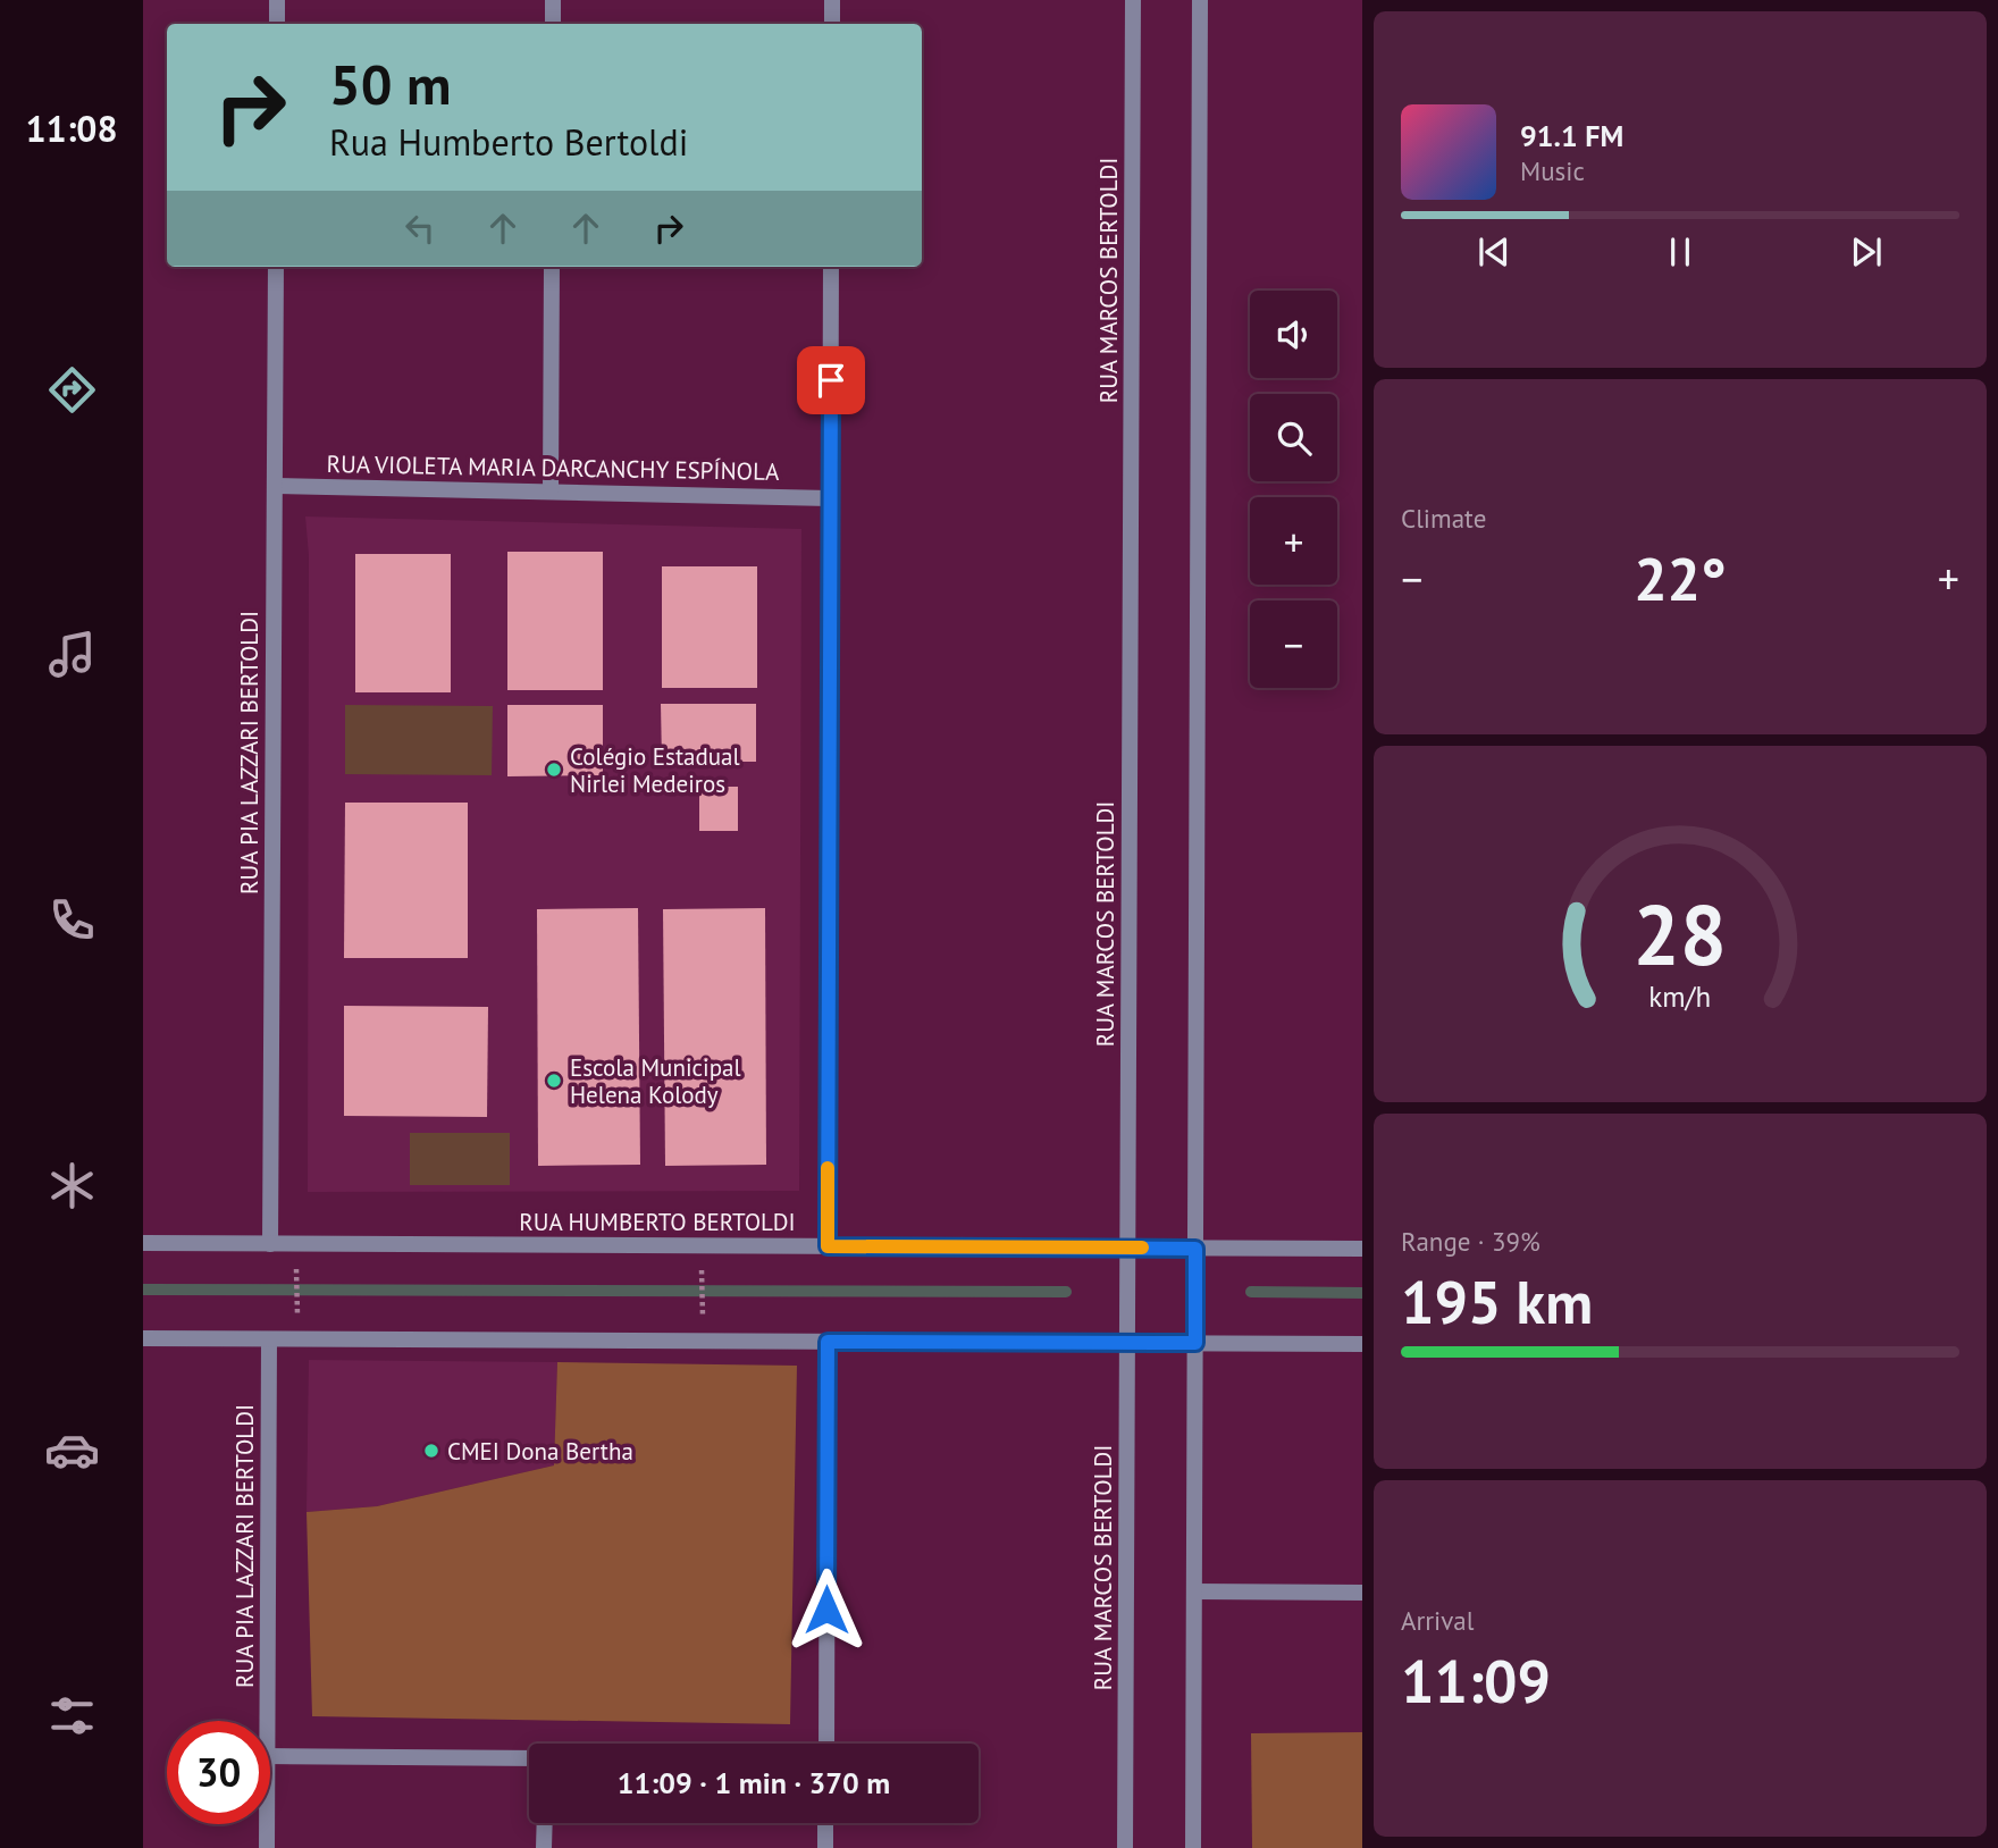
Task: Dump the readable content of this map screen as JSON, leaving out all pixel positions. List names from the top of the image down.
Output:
{
  "streets": {
    "street": [
      "RUA MARCOS BERTOLDI",
      "RUA VIOLETA MARIA DARCANCHY ESPÍNOLA",
      "RUA PIA LAZZARI BERTOLDI",
      "RUA HUMBERTO BERTOLDI"
    ]
  },
  "crossings": [
    ["RUA MARCOS BERTOLDI", "RUA HUMBERTO BERTOLDI"],
    ["RUA VIOLETA MARIA DARCANCHY ESPÍNOLA", "RUA PIA LAZZARI BERTOLDI"],
    ["RUA PIA LAZZARI BERTOLDI", "RUA HUMBERTO BERTOLDI"]
  ],
  "places": ["Colégio Estadual Nirlei Medeiros", "Escola Municipal Helena Kolody", "CMEI Dona Bertha"],
  "page": {
    "tabs": "11:08",
    "turn": ["50 m", "Rua Humberto Bertoldi"],
    "song": ["91.1 FM", "Music"],
    "map_buttons": ["+", "−"],
    "tile": [
      "Climate",
      ["Range · 39%", "195 km"],
      ["Arrival", "11:09"]
    ],
    "heat": ["−", "22°", "+"],
    "limit": "30",
    "trip": "11:09 · 1 min · 370 m",
    "gauge": ["28", "km/h"]
  }
}
